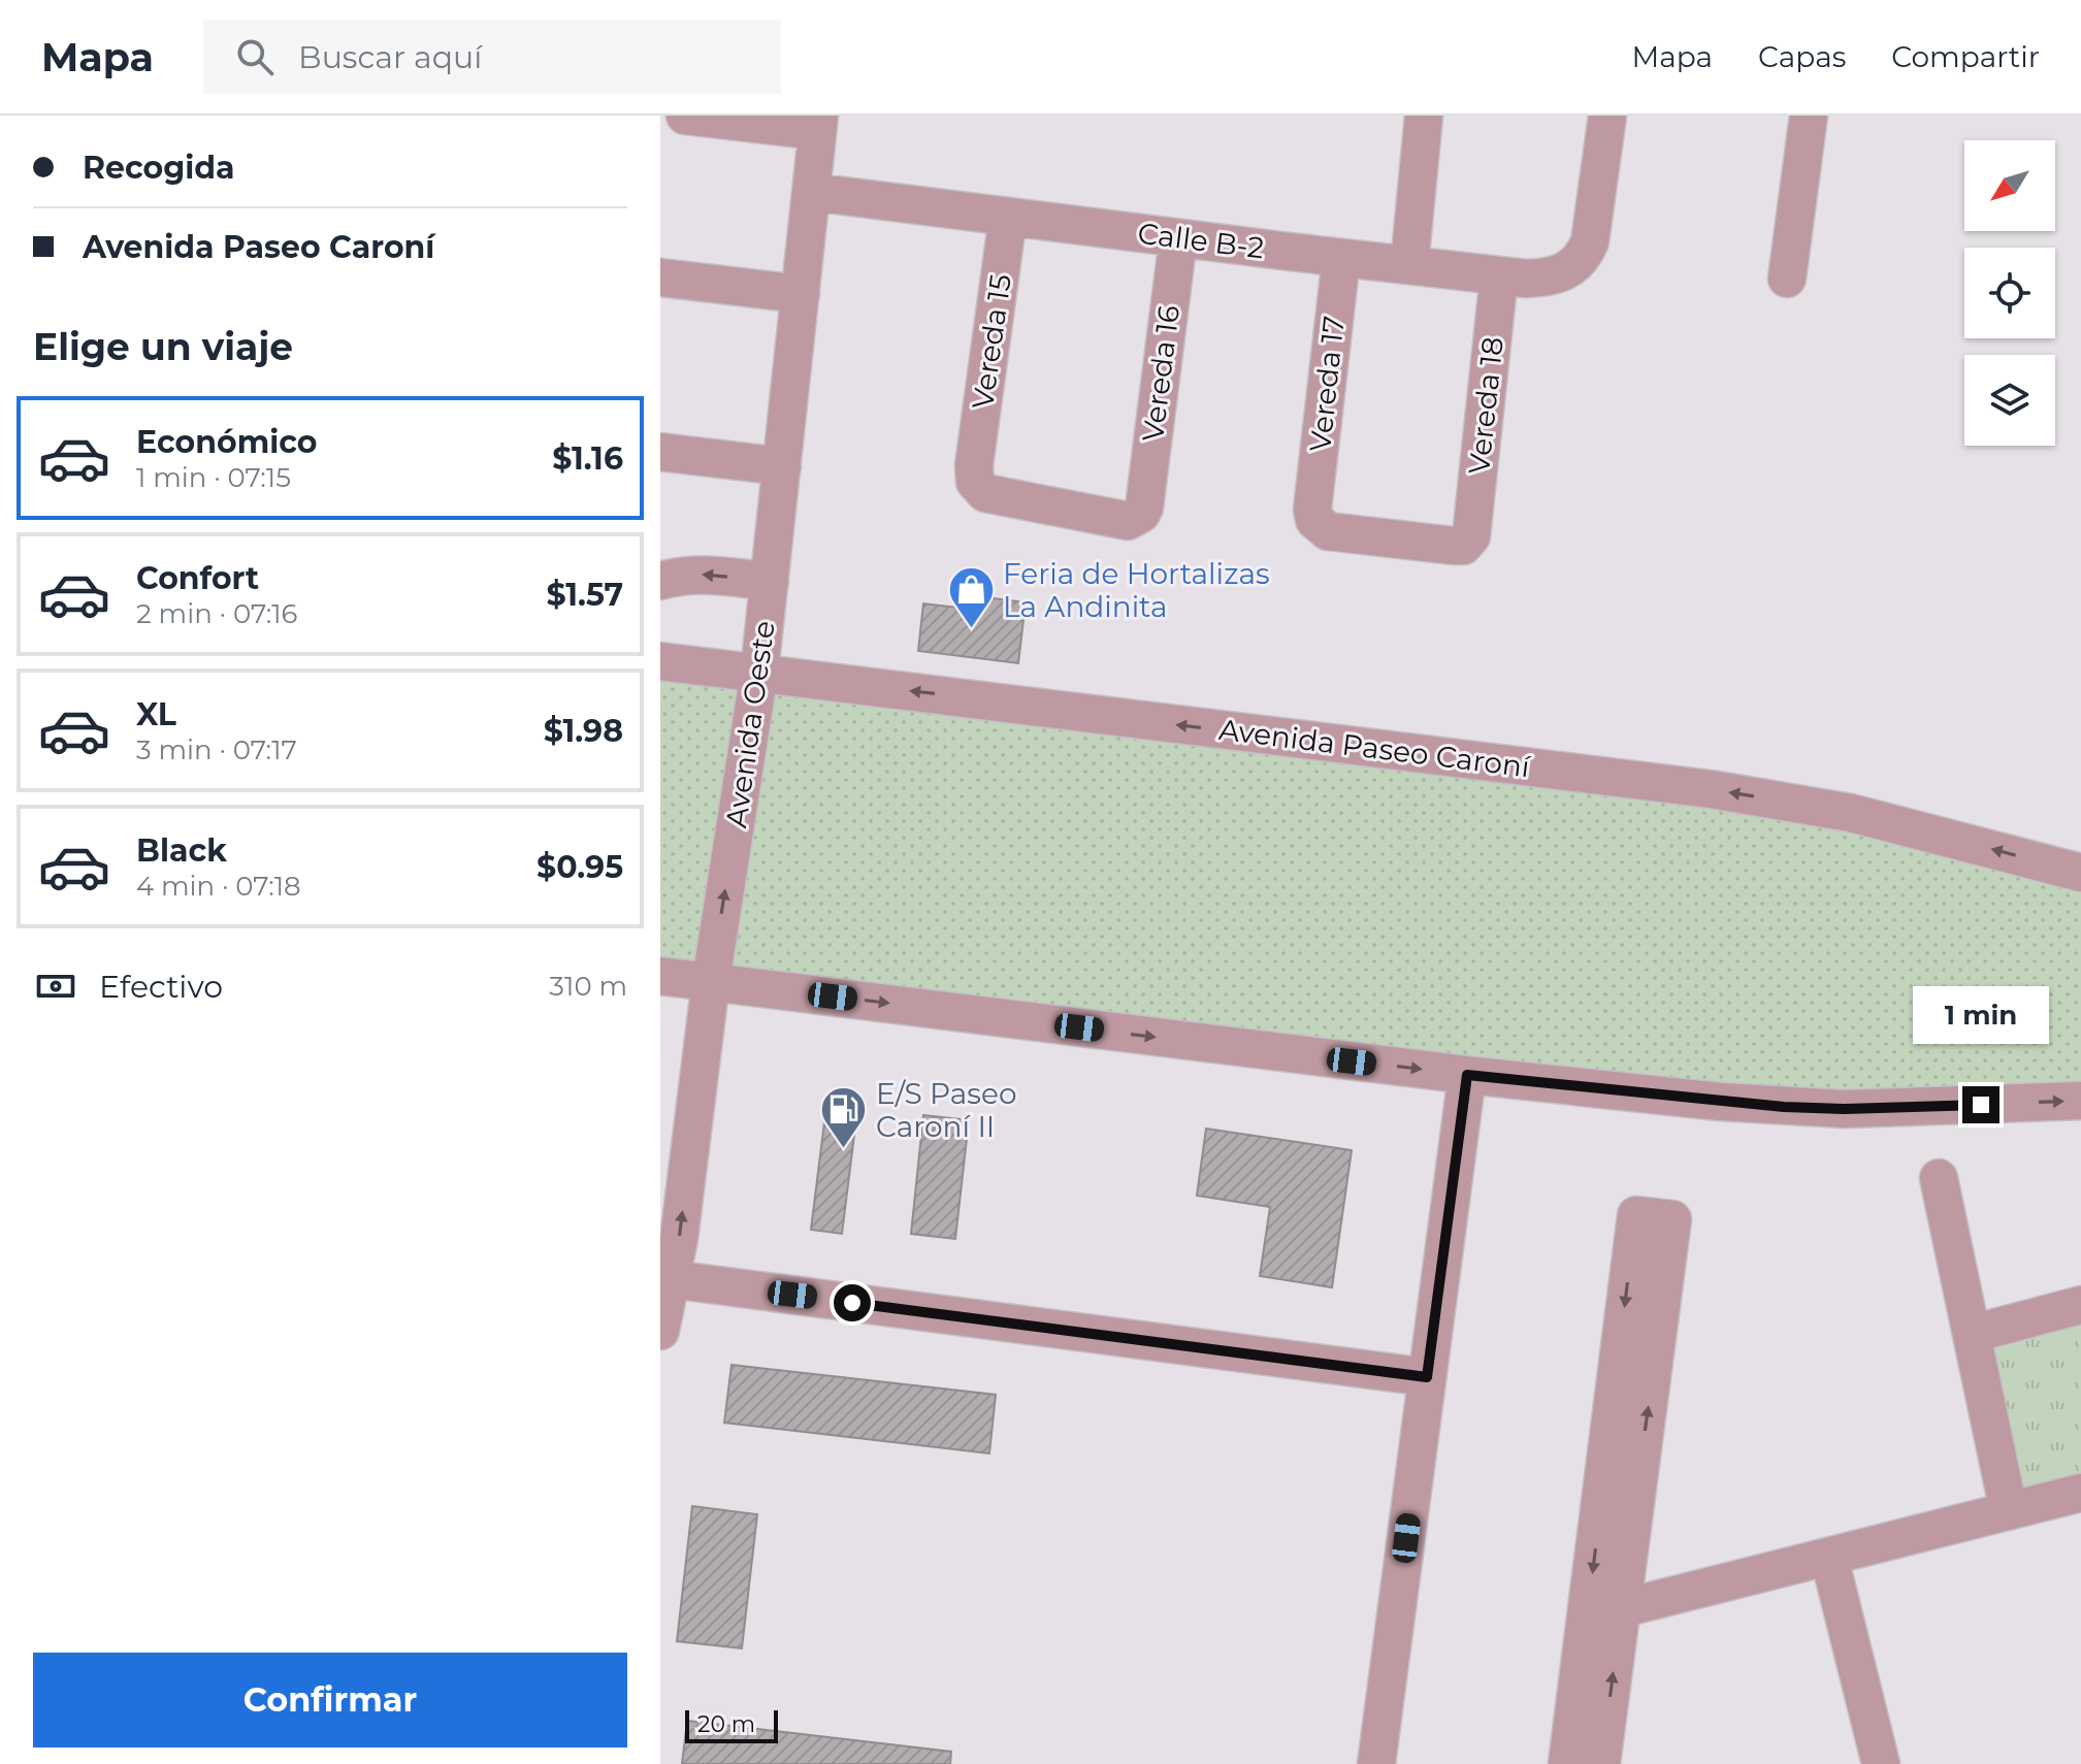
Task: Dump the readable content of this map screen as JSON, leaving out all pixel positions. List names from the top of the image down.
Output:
{
  "streets": {
    "street": [
      "Calle B-2",
      "Vereda 15",
      "Vereda 16",
      "Vereda 17",
      "Vereda 18",
      "Avenida Oeste",
      "Avenida Paseo Caroní"
    ]
  },
  "crossings": [
    ["Calle B-2", "Vereda 15"],
    ["Calle B-2", "Vereda 16"],
    ["Calle B-2", "Vereda 17"],
    ["Calle B-2", "Vereda 18"],
    ["Calle B-2", "Avenida Oeste"],
    ["Vereda 15", "Vereda 16"],
    ["Vereda 17", "Vereda 18"],
    ["Avenida Oeste", "Avenida Paseo Caroní"]
  ],
  "one_way": ["Avenida Oeste"],
  "places": {
    "shop": ["Feria de Hortalizas La Andinita"],
    "fuel station": ["E/S Paseo Caroní II"]
  },
  "scale_bar": "20 m",
  "north": "bottom left",
  "page": {
    "header": "Mapa",
    "search": "Buscar aquí",
    "nav": ["Mapa", "Capas", "Compartir"],
    "banner": ["Recogida", "Avenida Paseo Caroní"],
    "heading": "Elige un viaje",
    "list": [
      {
        "name": "Económico",
        "note": "1 min · 07:15",
        "value": "$1.16"
      },
      {
        "name": "Confort",
        "note": "2 min · 07:16",
        "value": "$1.57"
      },
      {
        "name": "XL",
        "note": "3 min · 07:17",
        "value": "$1.98"
      },
      {
        "name": "Black",
        "note": "4 min · 07:18",
        "value": "$0.95"
      }
    ],
    "pay": ["Efectivo", "310 m"],
    "bubble": "1 min",
    "buttons": "Confirmar",
    "scale": "20 m"
  }
}
